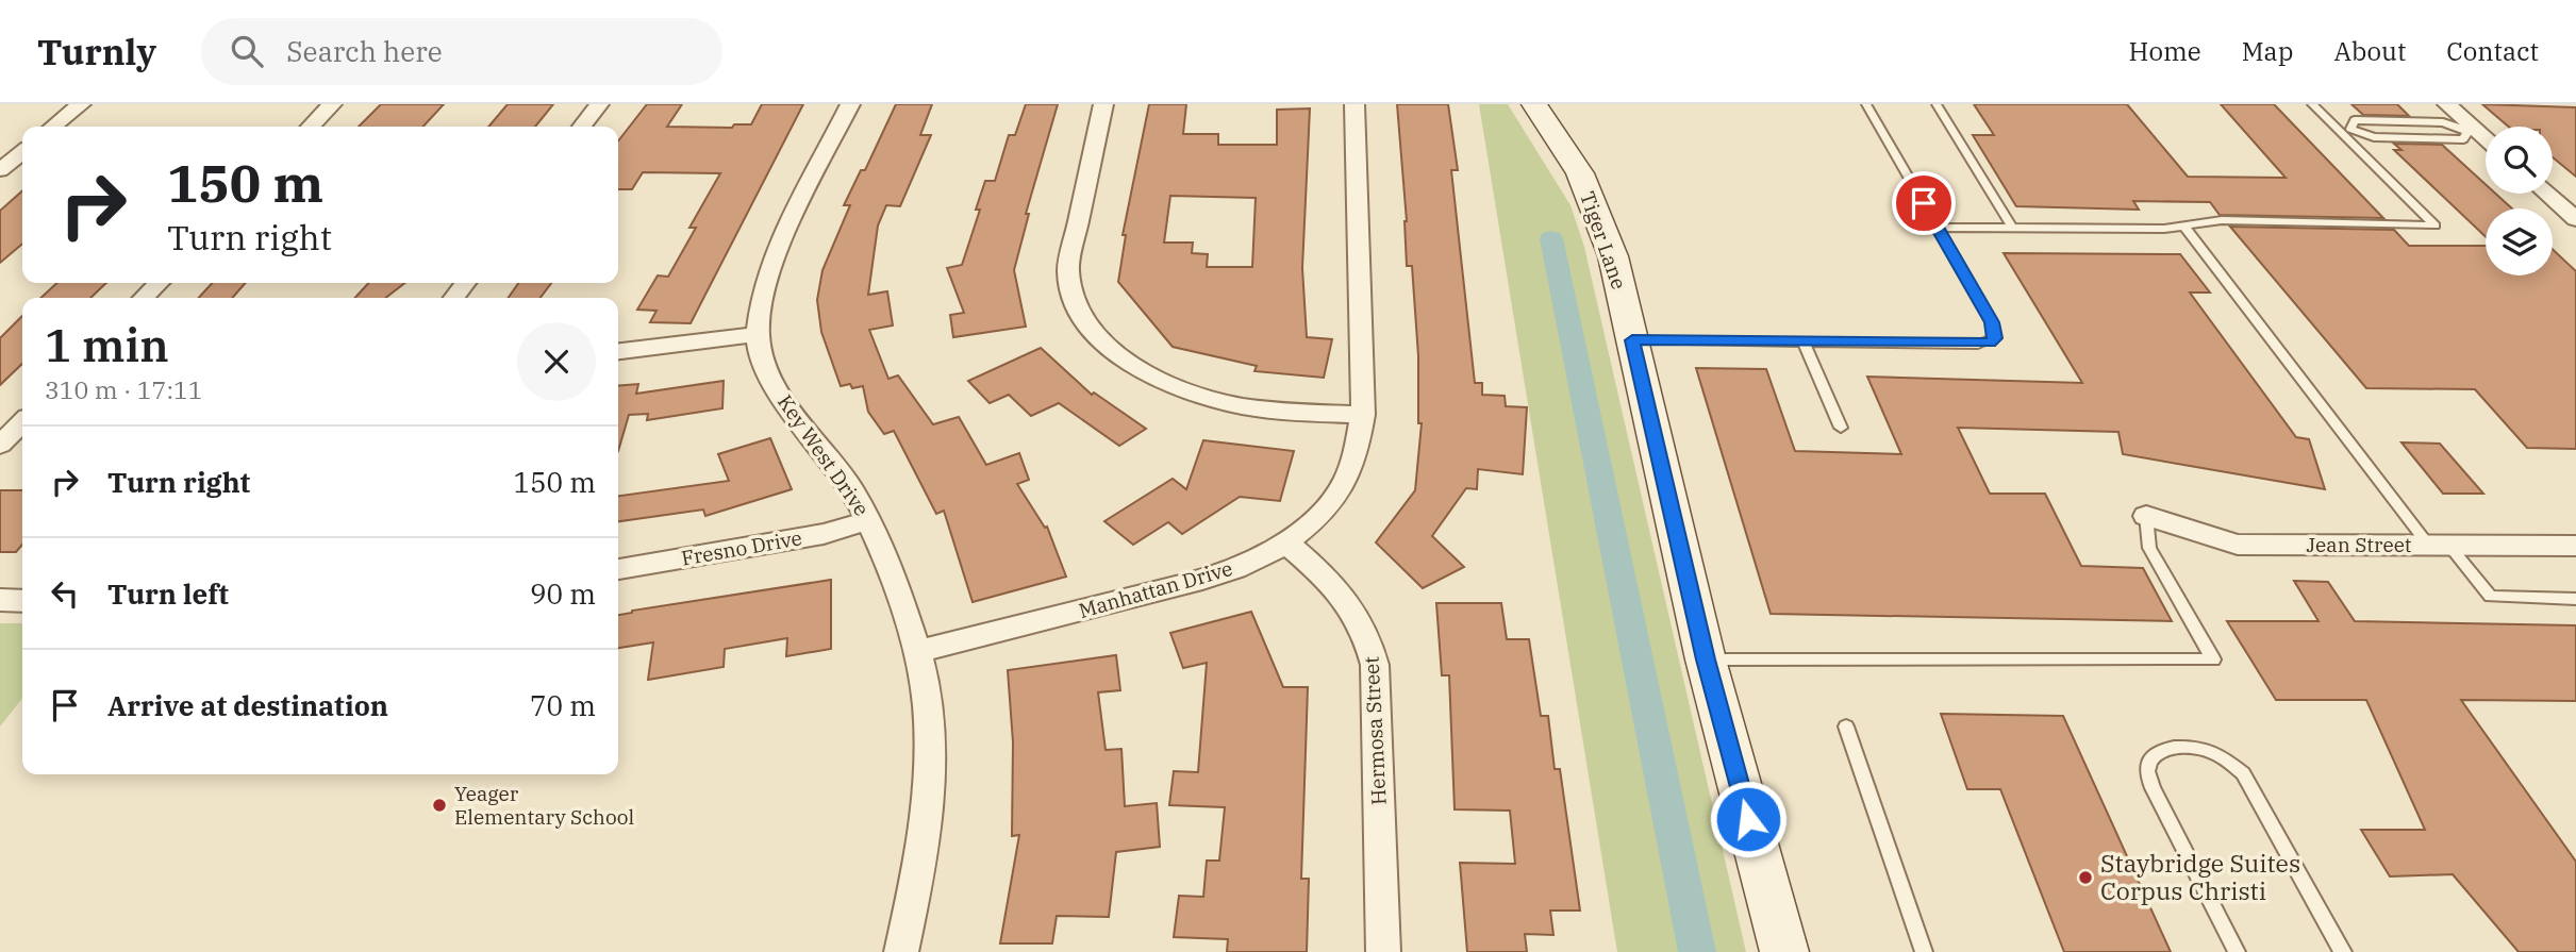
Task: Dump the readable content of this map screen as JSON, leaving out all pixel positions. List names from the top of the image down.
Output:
{
  "streets": {
    "street": [
      "Tiger Lane",
      "Key West Drive",
      "Jean Street",
      "Fresno Drive",
      "Manhattan Drive",
      "Hermosa Street"
    ]
  },
  "crossings": [
    ["Key West Drive", "Fresno Drive"],
    ["Key West Drive", "Manhattan Drive"],
    ["Manhattan Drive", "Hermosa Street"]
  ],
  "places": ["Yeager Elementary School", "Staybridge Suites Corpus Christi"],
  "page": {
    "header": "Turnly",
    "search": "Search here",
    "nav": [
      "Home",
      "Map",
      "About",
      "Contact"
    ],
    "turn": ["150 m", "Turn right"],
    "heading": ["1 min", "310 m · 17:11"],
    "list": [
      {
        "name": "Turn right",
        "value": "150 m"
      },
      {
        "name": "Turn left",
        "value": "90 m"
      },
      {
        "name": "Arrive at destination",
        "value": "70 m"
      }
    ]
  }
}
